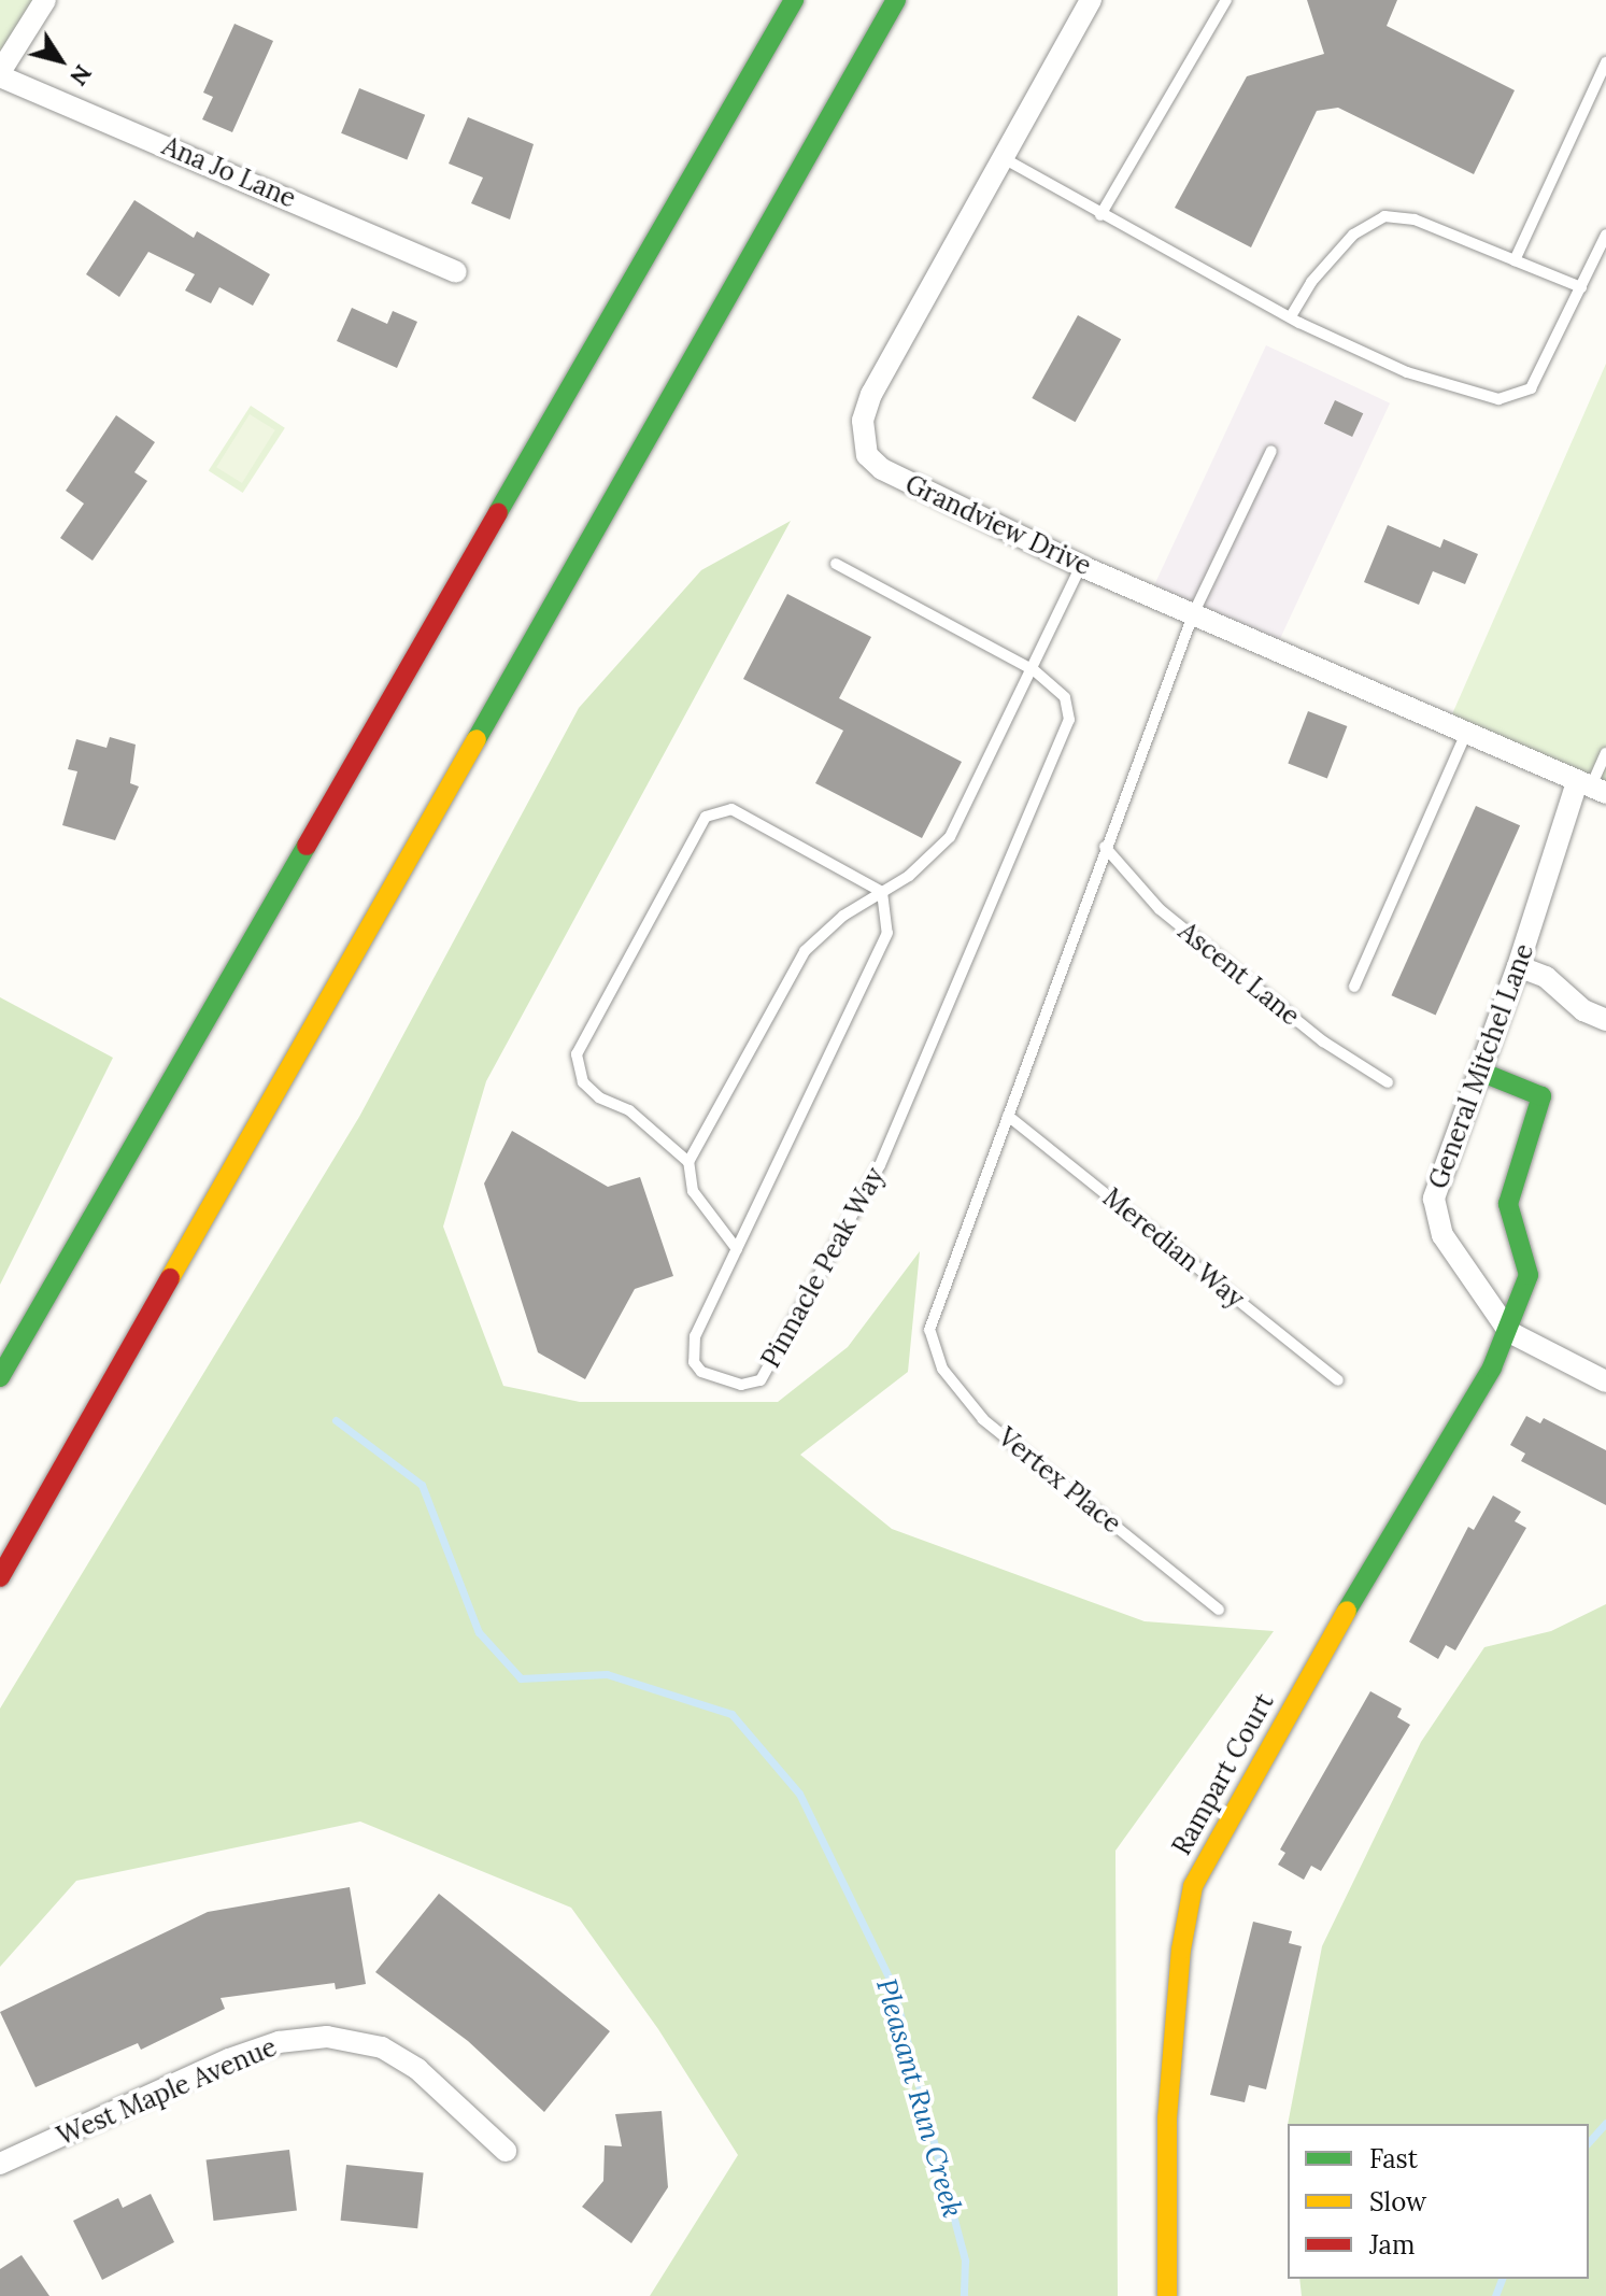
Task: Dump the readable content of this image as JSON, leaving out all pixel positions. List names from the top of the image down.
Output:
{
  "streets": {
    "main road": ["Rampart Court"],
    "street": [
      "Ana Jo Lane",
      "Grandview Drive",
      "General Mitchel Lane",
      "West Maple Avenue"
    ],
    "lane": [
      "Ascent Lane",
      "Meredian Way",
      "Pinnacle Peak Way",
      "Vertex Place"
    ]
  },
  "crossings": [
    ["Grandview Drive", "General Mitchel Lane"],
    ["General Mitchel Lane", "Rampart Court"],
    ["Meredian Way", "Vertex Place"]
  ],
  "water": ["Pleasant Run Creek"],
  "legend": ["Fast", "Slow", "Jam"],
  "north": "bottom right"
}
